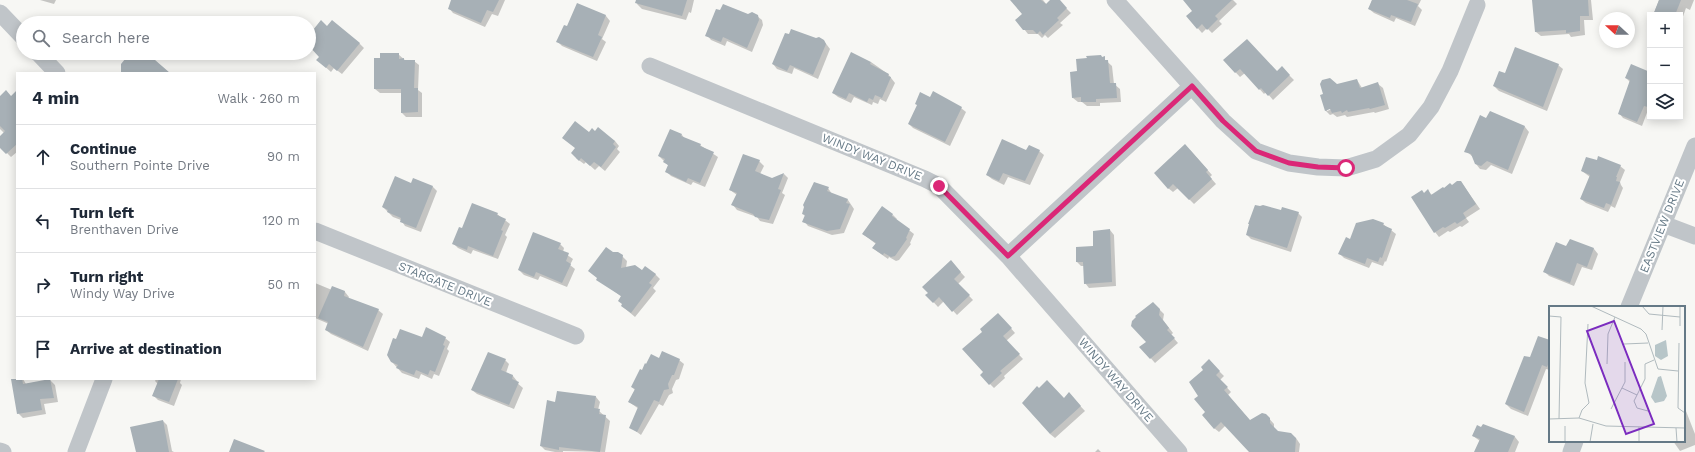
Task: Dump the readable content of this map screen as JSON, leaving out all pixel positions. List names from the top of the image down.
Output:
{
  "streets": {
    "street": ["WINDY WAY DRIVE", "EASTVIEW DRIVE", "STARGATE DRIVE"]
  },
  "north": "left",
  "page": {
    "map_buttons": ["+", "−"],
    "search": "Search here",
    "heading": ["4 min", "Walk · 260 m"],
    "list": [
      ["Continue", "Southern Pointe Drive", "90 m"],
      ["Turn left", "Brenthaven Drive", "120 m"],
      ["Turn right", "Windy Way Drive", "50 m"],
      "Arrive at destination"
    ]
  }
}
